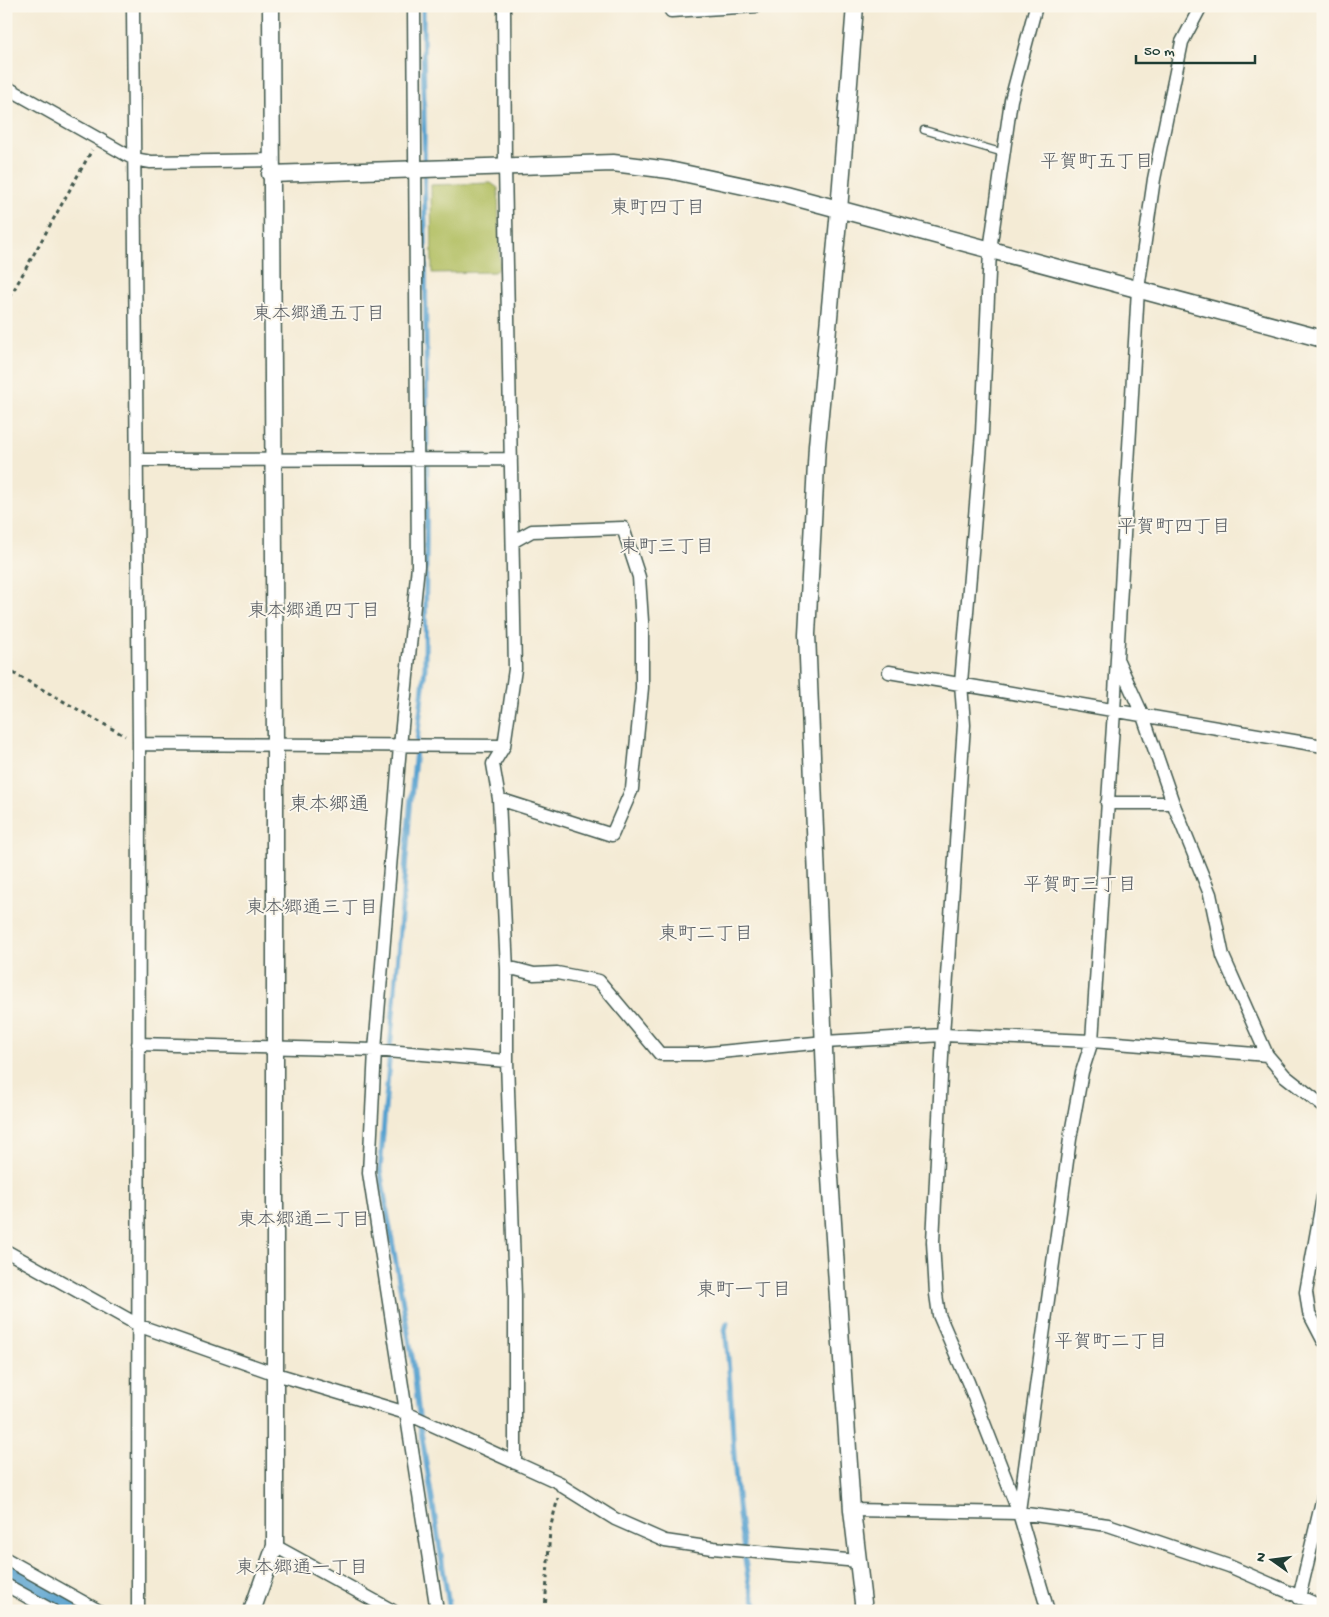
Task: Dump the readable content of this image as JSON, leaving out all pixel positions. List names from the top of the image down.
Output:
{
  "districts": [
    "平賀町五丁目",
    "東町四丁目",
    "東本郷通五丁目",
    "平賀町四丁目",
    "東町三丁目",
    "東本郷通四丁目",
    "東本郷通",
    "平賀町三丁目",
    "東本郷通三丁目",
    "東町二丁目",
    "東本郷通二丁目",
    "東町一丁目",
    "平賀町二丁目",
    "東本郷通一丁目"
  ],
  "scale_bar": "50 m",
  "north": "left"
}
